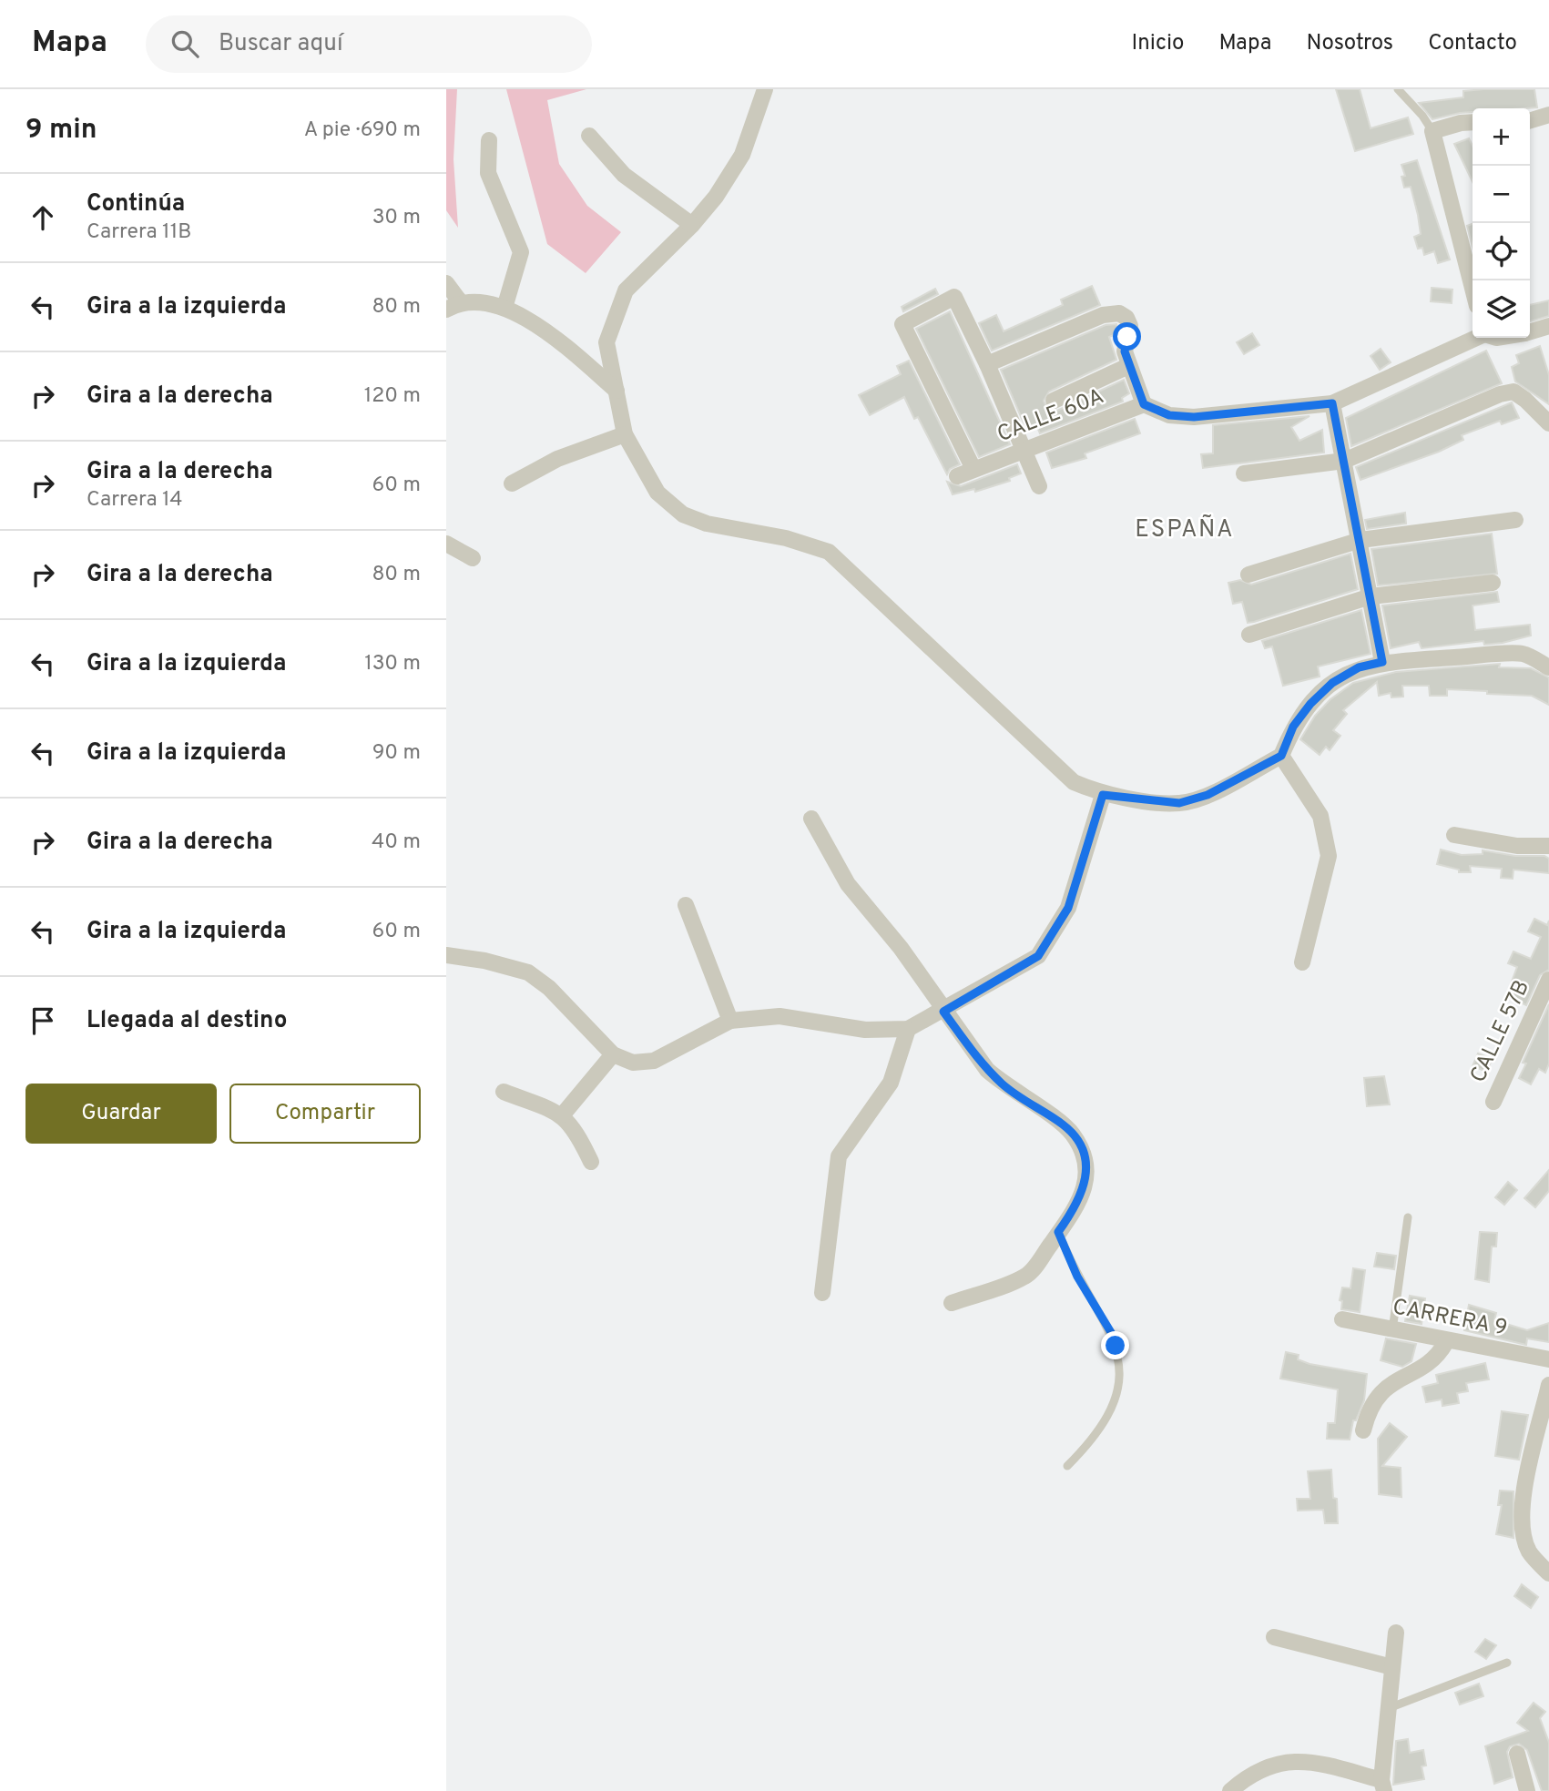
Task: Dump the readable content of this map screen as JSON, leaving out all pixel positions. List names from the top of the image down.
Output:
{
  "streets": {
    "street": ["CALLE 60A", "CALLE 57B", "CARRERA 9"]
  },
  "districts": ["ESPAÑA"],
  "page": {
    "header": "Mapa",
    "search": "Buscar aquí",
    "nav": [
      "Inicio",
      "Mapa",
      "Nosotros",
      "Contacto"
    ],
    "heading": ["9 min", "A pie · 690 m"],
    "map_buttons": ["+", "−"],
    "list": [
      ["Continúa", "Carrera 11B", "30 m"],
      ["Gira a la izquierda", "80 m"],
      ["Gira a la derecha", "120 m"],
      ["Gira a la derecha", "Carrera 14", "60 m"],
      ["Gira a la derecha", "80 m"],
      ["Gira a la izquierda", "130 m"],
      ["Gira a la izquierda", "90 m"],
      ["Gira a la derecha", "40 m"],
      ["Gira a la izquierda", "60 m"],
      "Llegada al destino"
    ],
    "buttons": ["Guardar", "Compartir"]
  }
}
